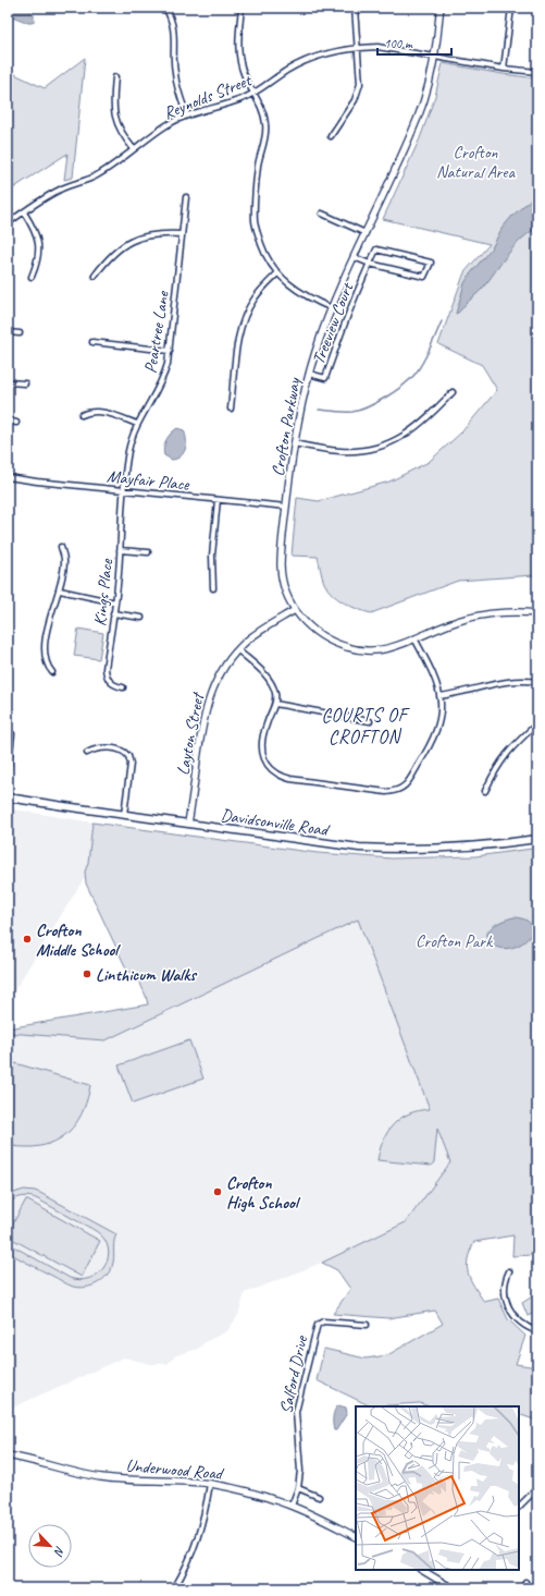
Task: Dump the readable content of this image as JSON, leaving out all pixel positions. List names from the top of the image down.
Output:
{
  "streets": {
    "main road": ["Davidsonville Road"],
    "street": [
      "Reynolds Street",
      "Treeview Court",
      "Peartree Lane",
      "Crofton Parkway",
      "Mayfair Place",
      "Kings Place",
      "Layton Street",
      "Salford Drive",
      "Underwood Road"
    ]
  },
  "crossings": [
    ["Reynolds Street", "Crofton Parkway"],
    ["Treeview Court", "Crofton Parkway"],
    ["Peartree Lane", "Mayfair Place"],
    ["Peartree Lane", "Kings Place"],
    ["Crofton Parkway", "Mayfair Place"],
    ["Crofton Parkway", "Layton Street"],
    ["Mayfair Place", "Kings Place"],
    ["Layton Street", "Davidsonville Road"],
    ["Salford Drive", "Underwood Road"]
  ],
  "districts": ["COURTS OF CROFTON"],
  "parks": ["Crofton Natural Area", "Crofton Park"],
  "places": ["Crofton Middle School", "Linthicum Walks", "Crofton High School"],
  "scale_bar": "100 m",
  "north": "bottom right"
}
